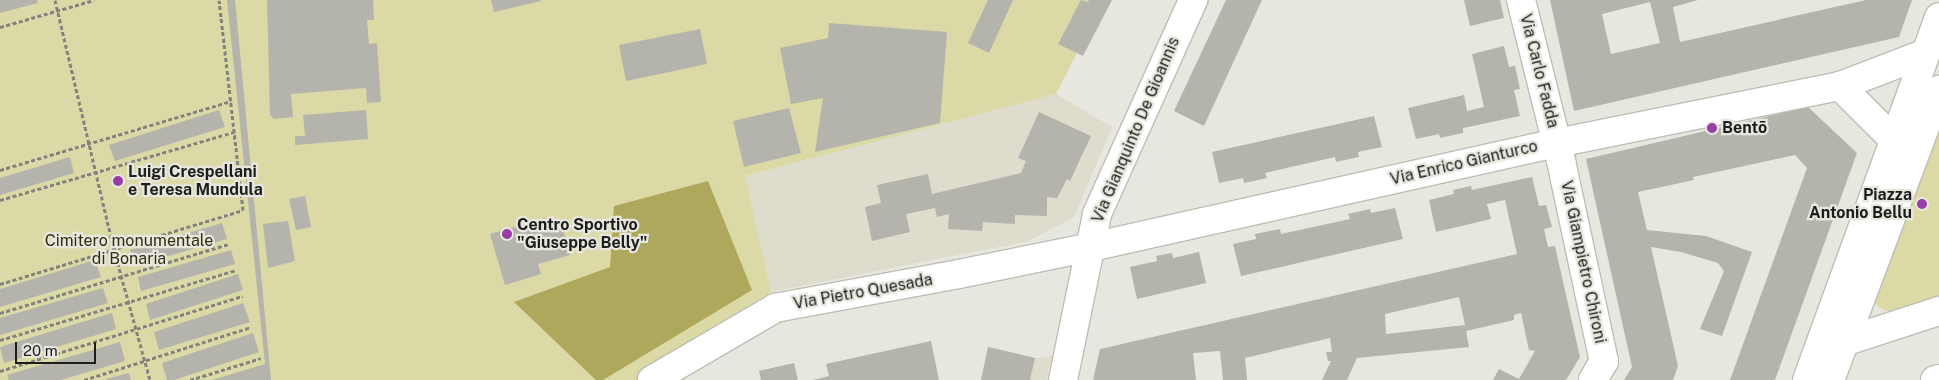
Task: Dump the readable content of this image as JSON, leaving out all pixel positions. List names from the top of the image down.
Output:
{
  "streets": {
    "street": [
      "Via Carlo Fadda",
      "Via Gianquinto De Gioannis",
      "Via Enrico Gianturco",
      "Via Giampietro Chironi",
      "Via Pietro Quesada"
    ]
  },
  "crossings": [
    ["Via Carlo Fadda", "Via Enrico Gianturco"],
    ["Via Carlo Fadda", "Via Giampietro Chironi"],
    ["Via Gianquinto De Gioannis", "Via Enrico Gianturco"],
    ["Via Gianquinto De Gioannis", "Via Pietro Quesada"],
    ["Via Enrico Gianturco", "Via Giampietro Chironi"],
    ["Via Enrico Gianturco", "Via Pietro Quesada"]
  ],
  "parks": ["Cimitero monumentale di Bonaria"],
  "places": [
    "Bentō",
    "Luigi Crespellani e Teresa Mundula",
    "Piazza Antonio Bellu",
    "Centro Sportivo \"Giuseppe Belly\""
  ],
  "scale_bar": "20 m"
}
